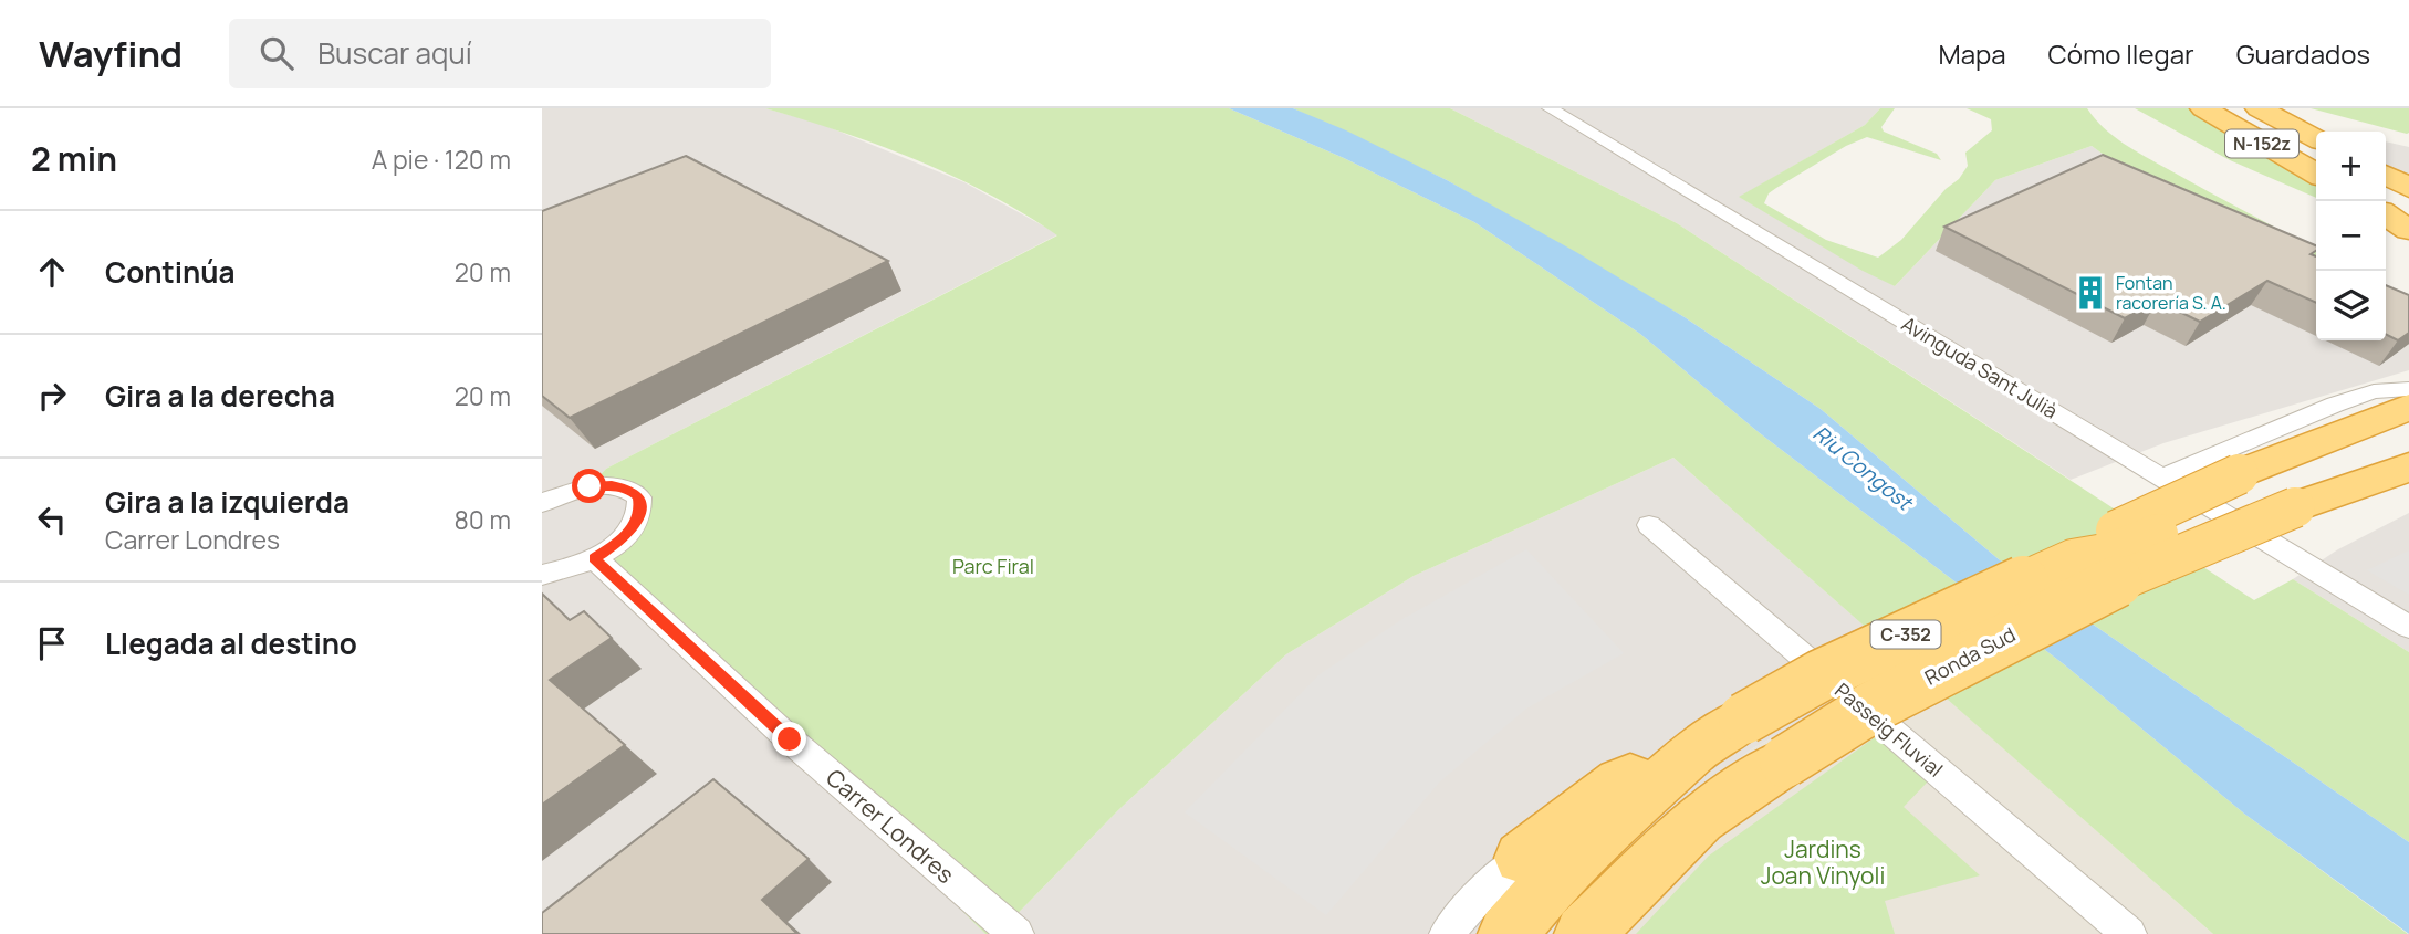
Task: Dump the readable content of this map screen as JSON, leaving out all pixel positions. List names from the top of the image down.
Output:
{
  "streets": {
    "highway": ["N-152z", "C-352", "Ronda Sud"],
    "street": ["Avinguda Sant Julià", "Passeig Fluvial", "Carrer Londres"]
  },
  "crossings": [
    ["C-352", "Ronda Sud"]
  ],
  "water": ["Riu Congost"],
  "parks": ["Parc Firal", "Jardins Joan Vinyoli"],
  "places": {
    "building": ["Fontan racorería S. A."]
  },
  "page": {
    "header": "Wayfind",
    "search": "Buscar aquí",
    "nav": ["Mapa", "Cómo llegar", "Guardados"],
    "heading": ["2 min", "A pie · 120 m"],
    "map_buttons": ["+", "−"],
    "list": [
      ["Continúa", "20 m"],
      ["Gira a la derecha", "20 m"],
      ["Gira a la izquierda", "Carrer Londres", "80 m"],
      "Llegada al destino"
    ]
  }
}
